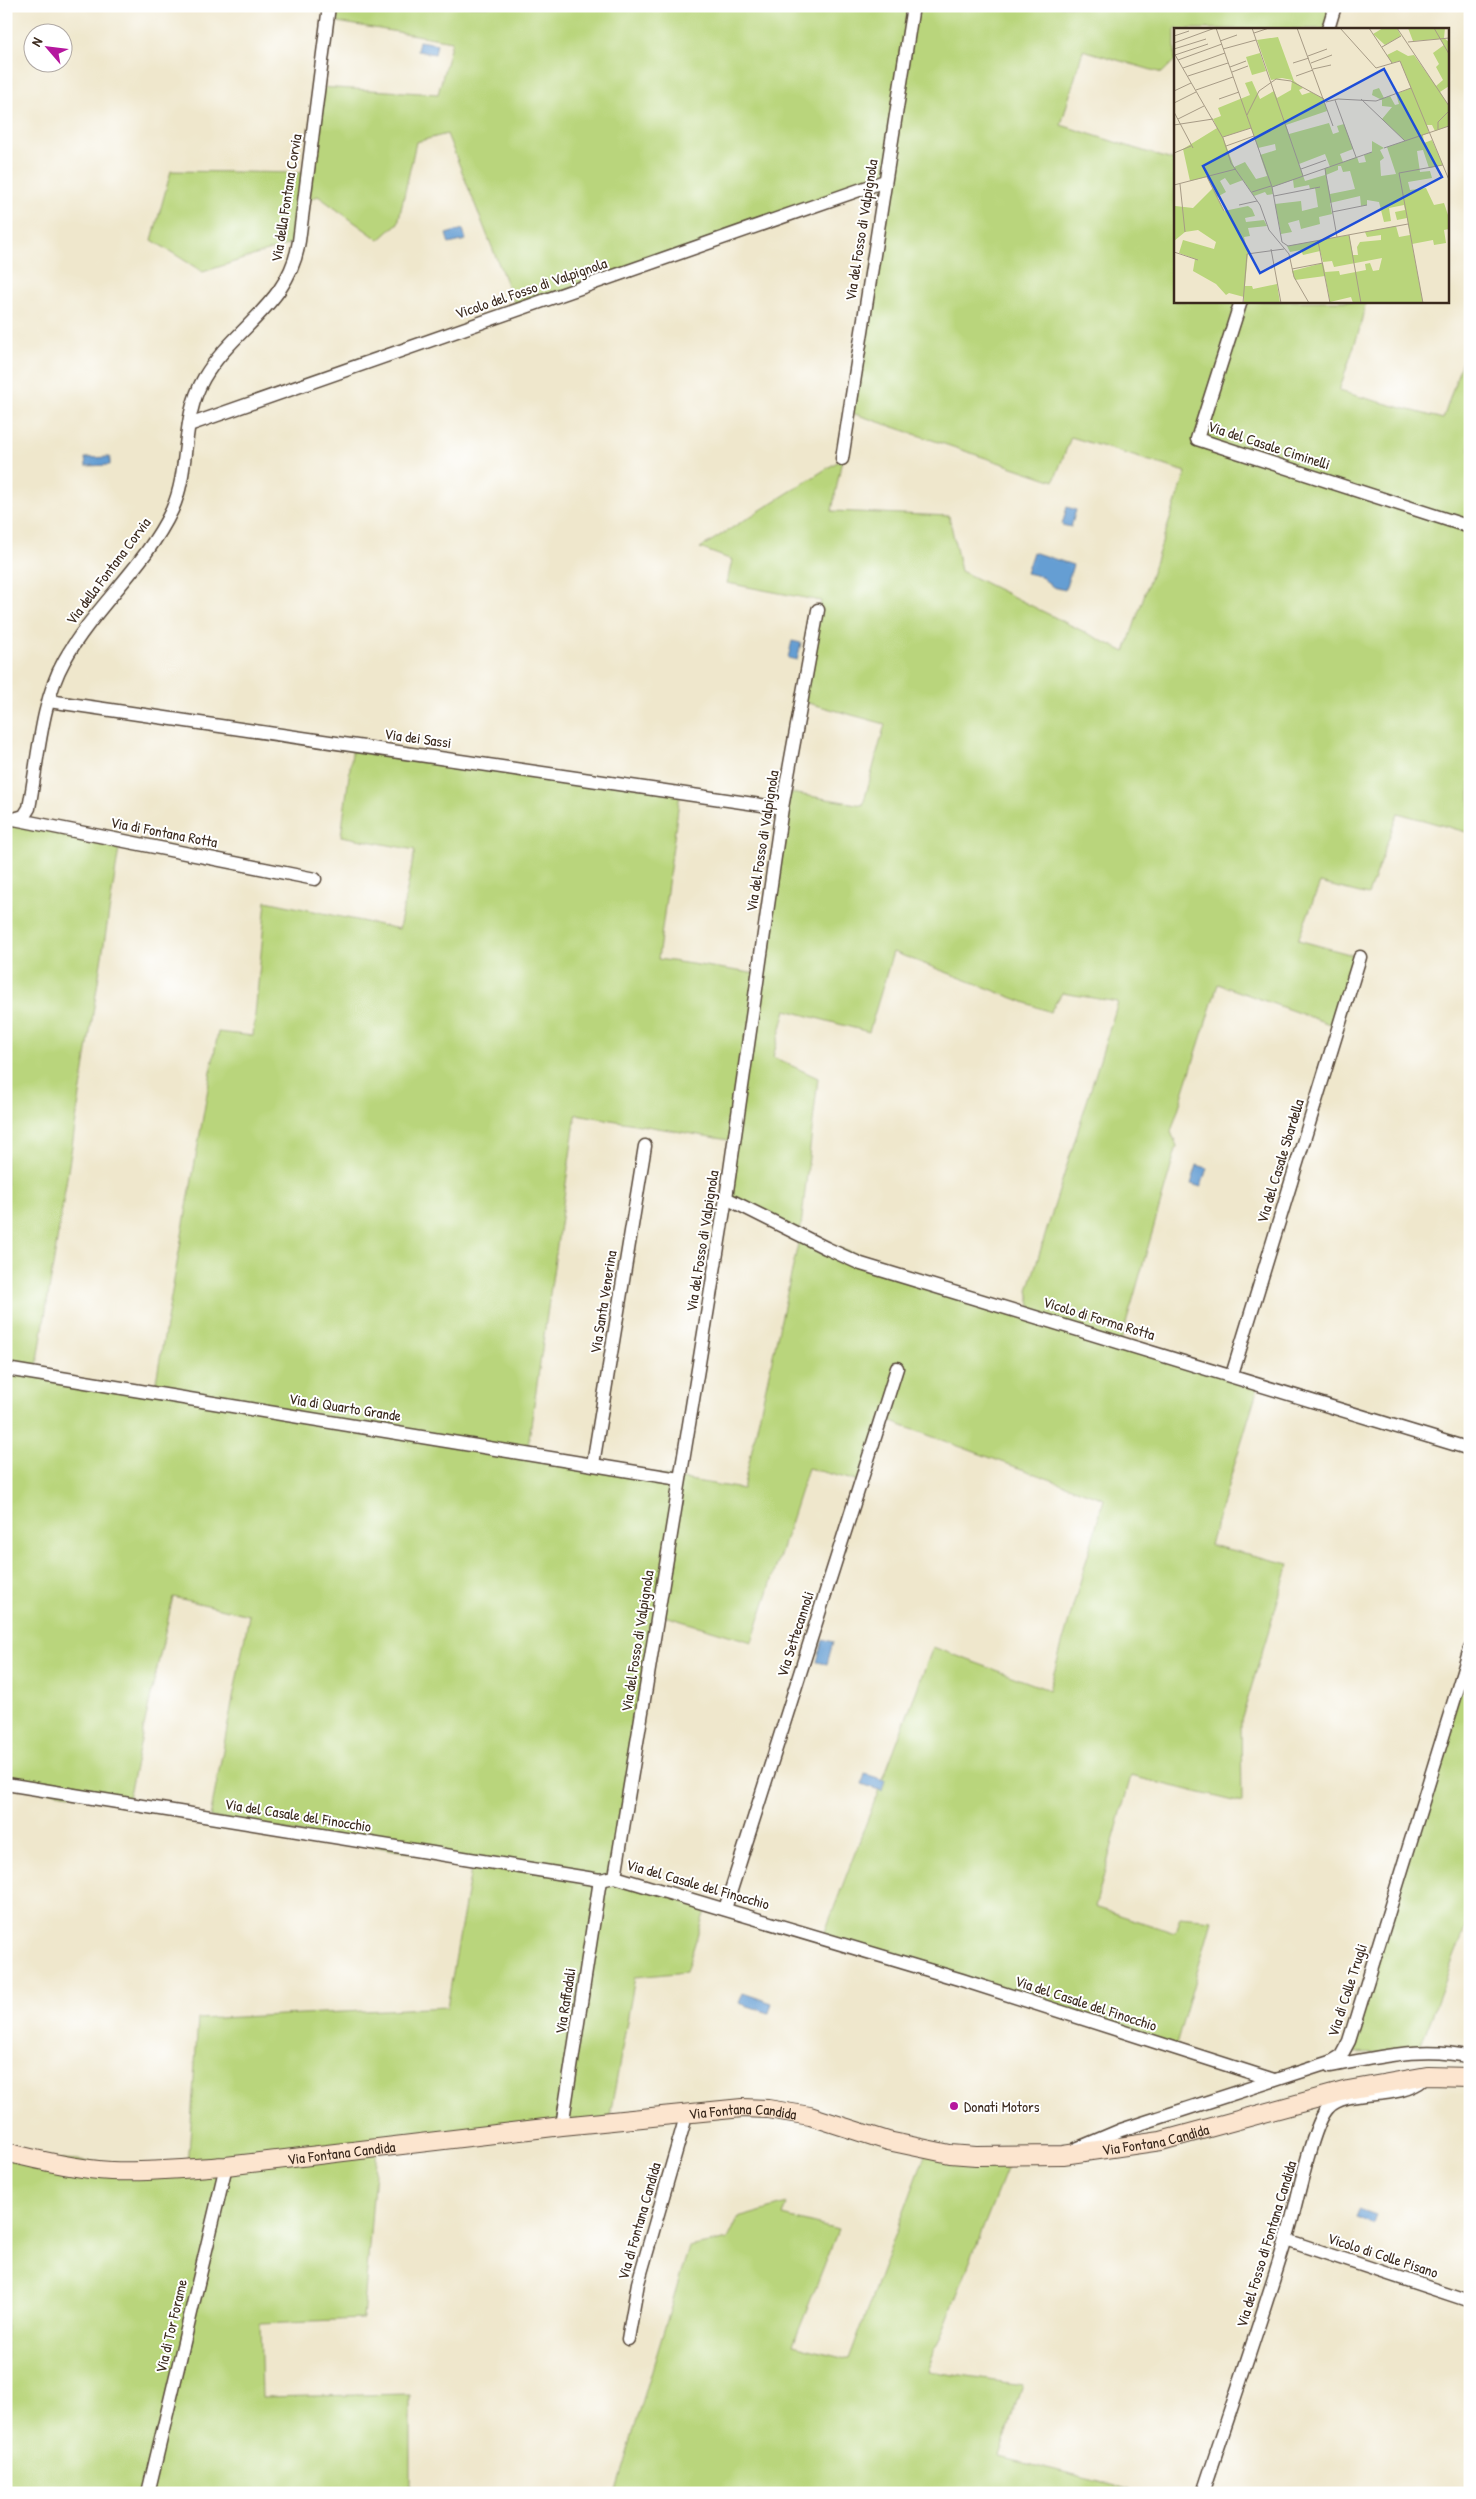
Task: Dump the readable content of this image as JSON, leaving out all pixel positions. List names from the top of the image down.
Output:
{
  "streets": {
    "main road": ["Via Fontana Candida"],
    "street": [
      "Via della Fontana Corvia",
      "Via del Fosso di Valpignola",
      "Vicolo del Fosso di Valpignola",
      "Via del Casale Ciminelli",
      "Via dei Sassi",
      "Via di Fontana Rotta",
      "Via del Casale Sbardella",
      "Via Santa Venerina",
      "Vicolo di Forma Rotta",
      "Via di Quarto Grande",
      "Via Settecannoli",
      "Via del Casale del Finocchio",
      "Via di Colle Trugli",
      "Via Raffadali",
      "Via di Fontana Candida",
      "Via del Fosso di Fontana Candida",
      "Vicolo di Colle Pisano",
      "Via di Tor Forame"
    ]
  },
  "crossings": [
    ["Via della Fontana Corvia", "Vicolo del Fosso di Valpignola"],
    ["Via della Fontana Corvia", "Via dei Sassi"],
    ["Via della Fontana Corvia", "Via di Fontana Rotta"],
    ["Via del Fosso di Valpignola", "Vicolo del Fosso di Valpignola"],
    ["Via del Fosso di Valpignola", "Via dei Sassi"],
    ["Via del Fosso di Valpignola", "Vicolo di Forma Rotta"],
    ["Via del Fosso di Valpignola", "Via di Quarto Grande"],
    ["Via del Fosso di Valpignola", "Via del Casale del Finocchio"],
    ["Via del Casale Sbardella", "Vicolo di Forma Rotta"],
    ["Via Santa Venerina", "Via di Quarto Grande"],
    ["Via Settecannoli", "Via del Casale del Finocchio"],
    ["Via del Casale del Finocchio", "Via di Colle Trugli"],
    ["Via del Casale del Finocchio", "Via Raffadali"],
    ["Via di Colle Trugli", "Via Fontana Candida"],
    ["Via Raffadali", "Via Fontana Candida"],
    ["Via Fontana Candida", "Via di Fontana Candida"],
    ["Via Fontana Candida", "Via del Fosso di Fontana Candida"],
    ["Via Fontana Candida", "Via di Tor Forame"],
    ["Via del Fosso di Fontana Candida", "Vicolo di Colle Pisano"]
  ],
  "places": ["Donati Motors"],
  "north": "top left"
}
